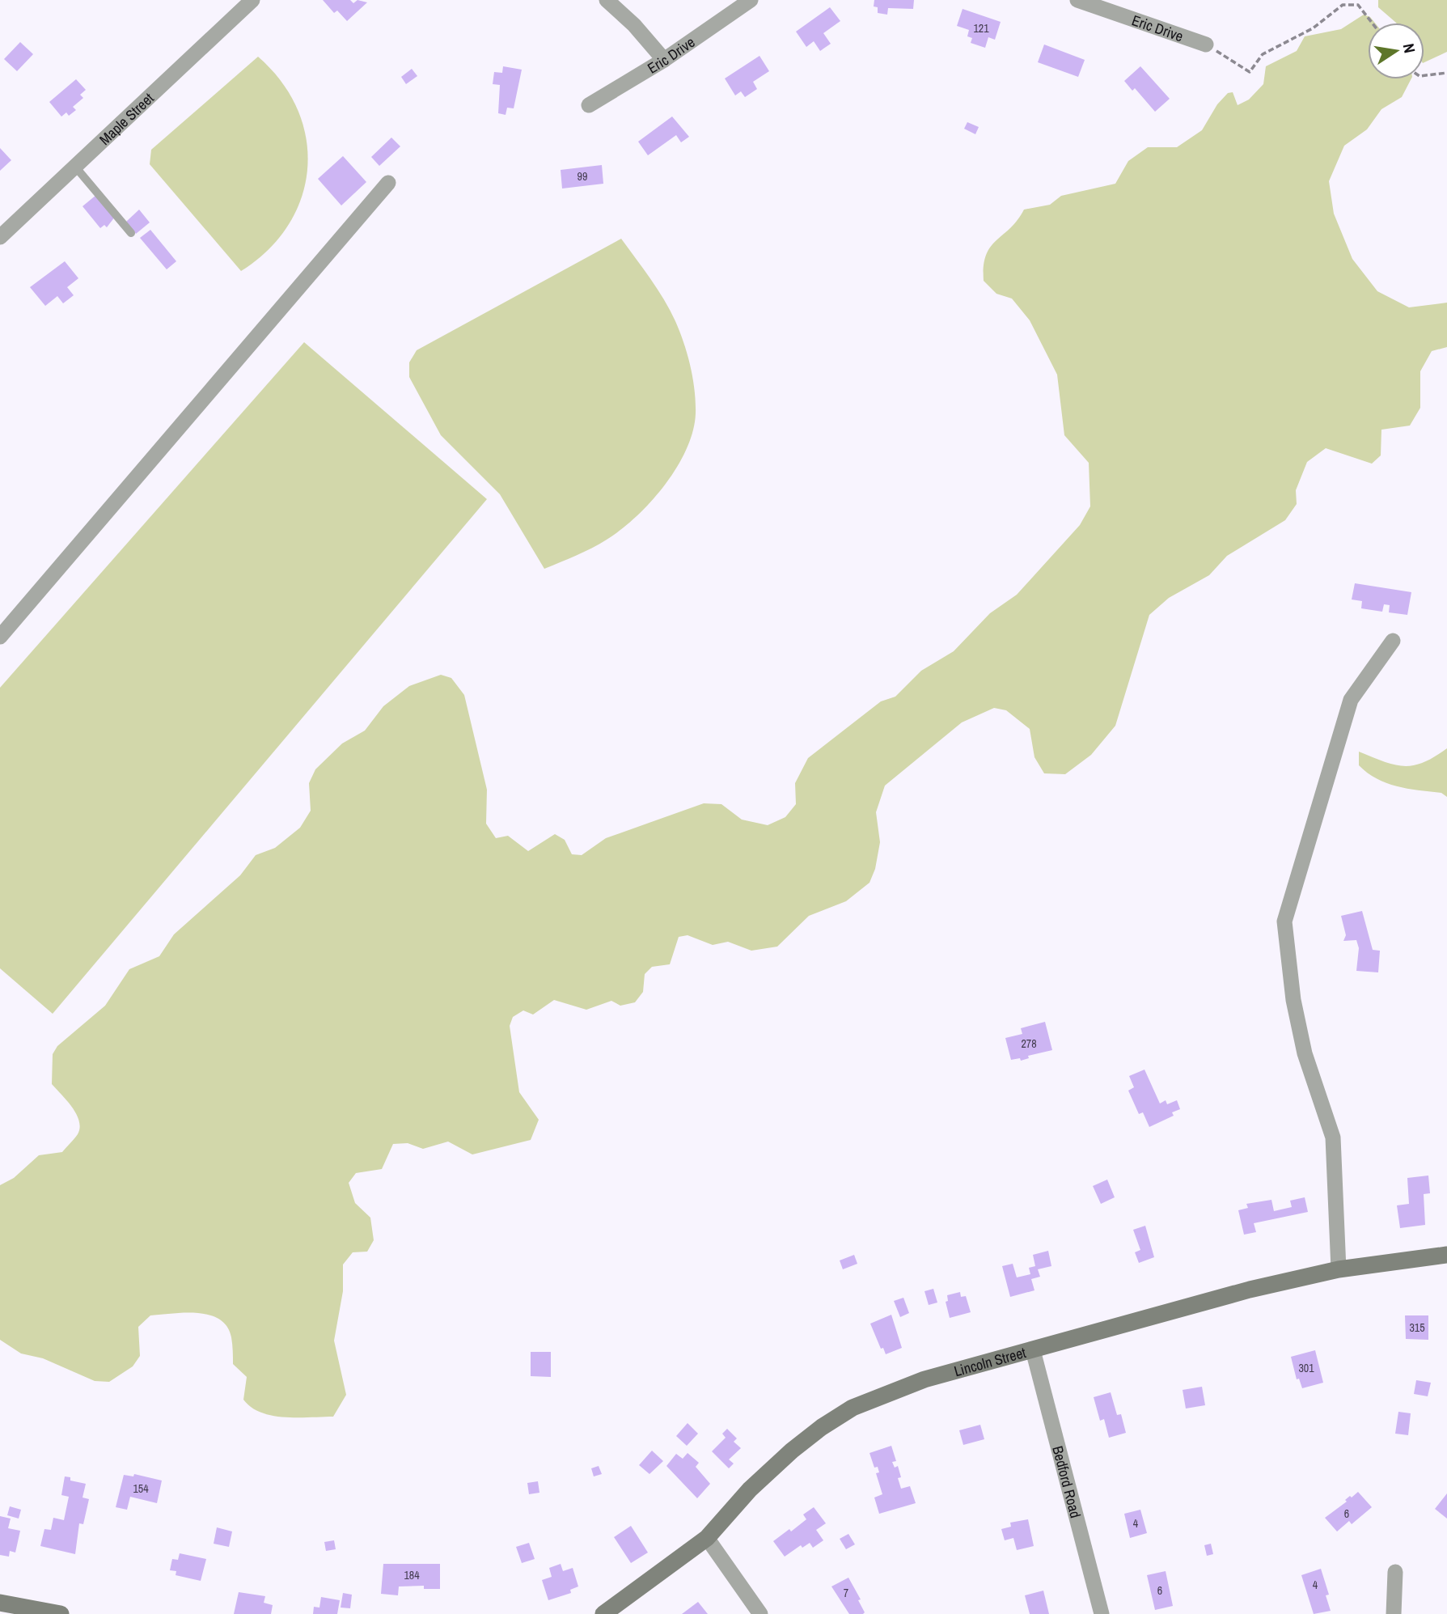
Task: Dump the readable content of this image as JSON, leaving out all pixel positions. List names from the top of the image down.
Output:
{
  "streets": {
    "main road": ["Lincoln Street"],
    "street": ["Eric Drive", "Maple Street", "Bedford Road"]
  },
  "crossings": [
    ["Lincoln Street", "Bedford Road"]
  ],
  "house_numbers": [
    "121",
    "99",
    "278",
    "315",
    "301",
    "154",
    "6",
    "4",
    "184",
    "4",
    "6",
    "7"
  ],
  "north": "right"
}
